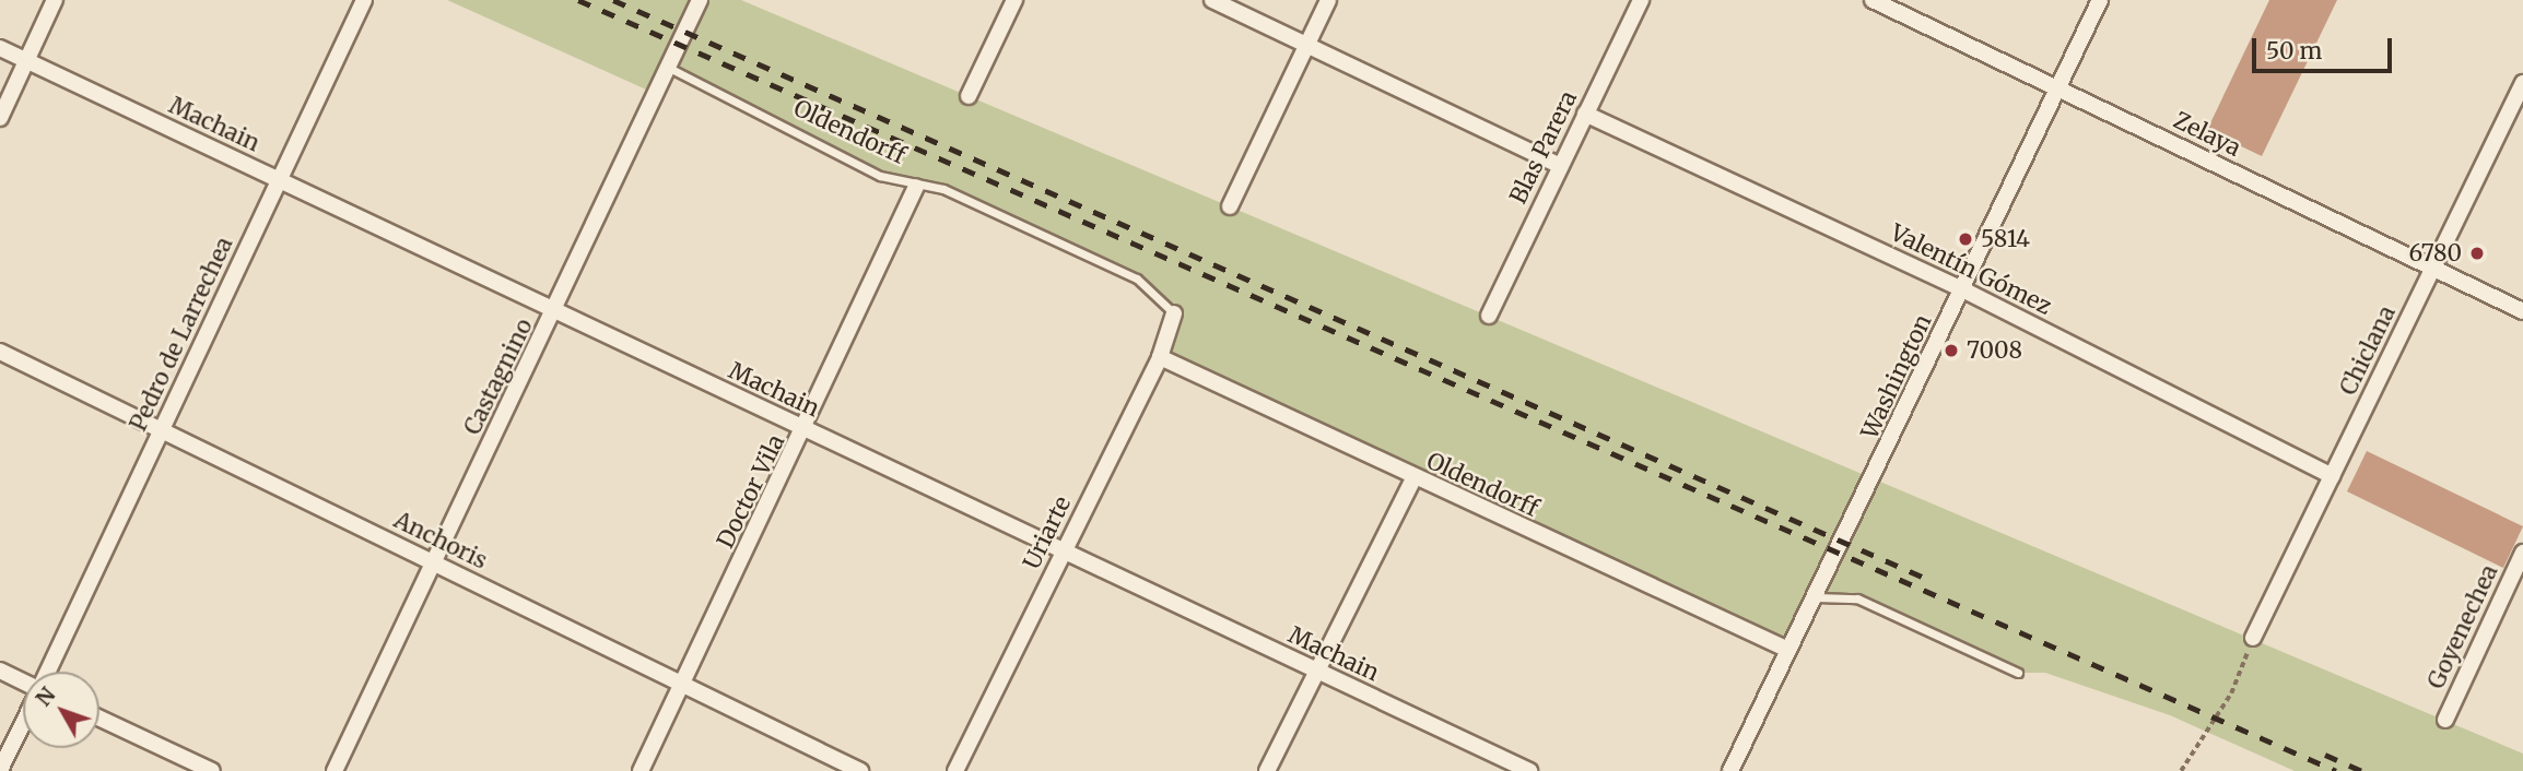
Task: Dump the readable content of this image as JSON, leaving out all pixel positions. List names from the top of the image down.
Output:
{
  "streets": {
    "street": [
      "Machain",
      "Oldendorff",
      "Zelaya",
      "Blas Parera",
      "Valentín Gómez",
      "Pedro de Larrechea",
      "Chiclana",
      "Castagnino",
      "Washington",
      "Doctor Vila",
      "Uriarte",
      "Anchoris",
      "Goyenechea"
    ]
  },
  "crossings": [
    ["Machain", "Pedro de Larrechea"],
    ["Machain", "Castagnino"],
    ["Machain", "Doctor Vila"],
    ["Machain", "Uriarte"],
    ["Oldendorff", "Castagnino"],
    ["Oldendorff", "Washington"],
    ["Oldendorff", "Doctor Vila"],
    ["Oldendorff", "Uriarte"],
    ["Zelaya", "Chiclana"],
    ["Zelaya", "Washington"],
    ["Blas Parera", "Valentín Gómez"],
    ["Valentín Gómez", "Chiclana"],
    ["Valentín Gómez", "Washington"],
    ["Pedro de Larrechea", "Anchoris"],
    ["Castagnino", "Anchoris"],
    ["Doctor Vila", "Anchoris"]
  ],
  "places": ["5814", "6780", "7008"],
  "scale_bar": "50 m",
  "north": "top left"
}
